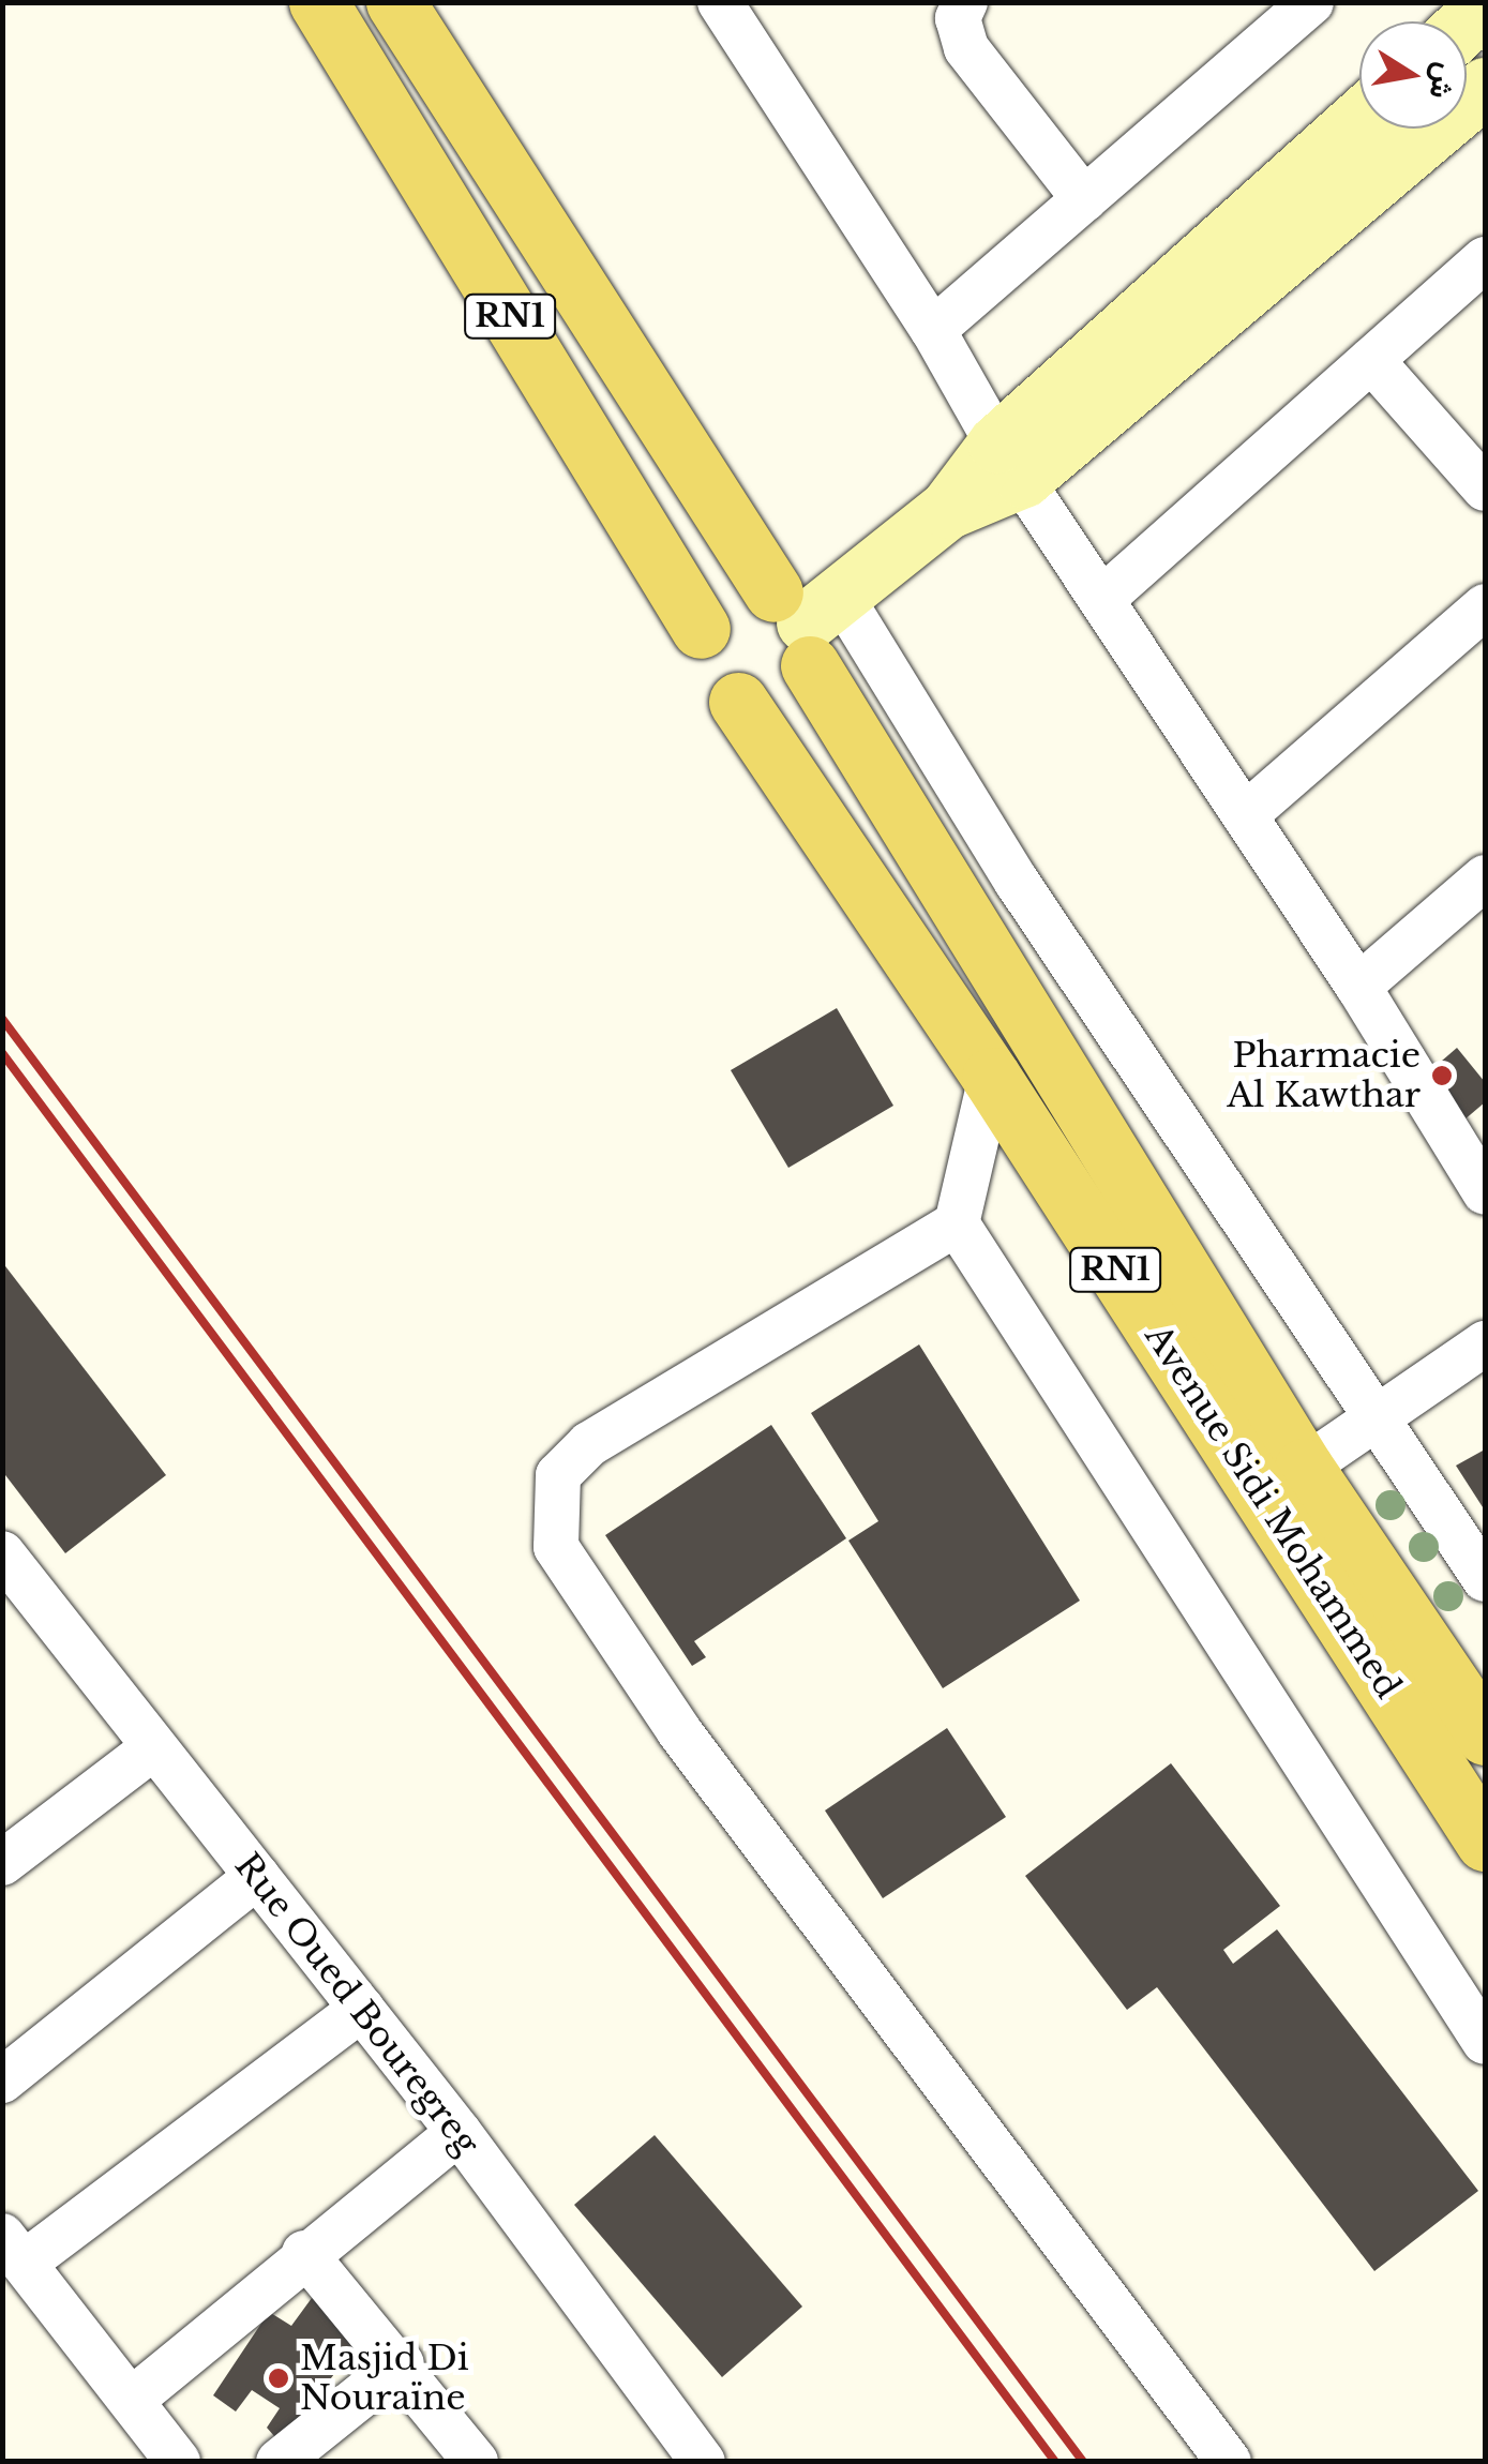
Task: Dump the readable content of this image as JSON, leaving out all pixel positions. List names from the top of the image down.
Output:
{
  "streets": {
    "main road": ["RN1", "Avenue Sidi Mohammed"],
    "street": ["Rue Oued Bouregreg"]
  },
  "crossings": [
    ["RN1", "Avenue Sidi Mohammed"]
  ],
  "places": ["Pharmacie Al Kawthar", "Masjid Di Nouraïne"],
  "north": "right"
}
